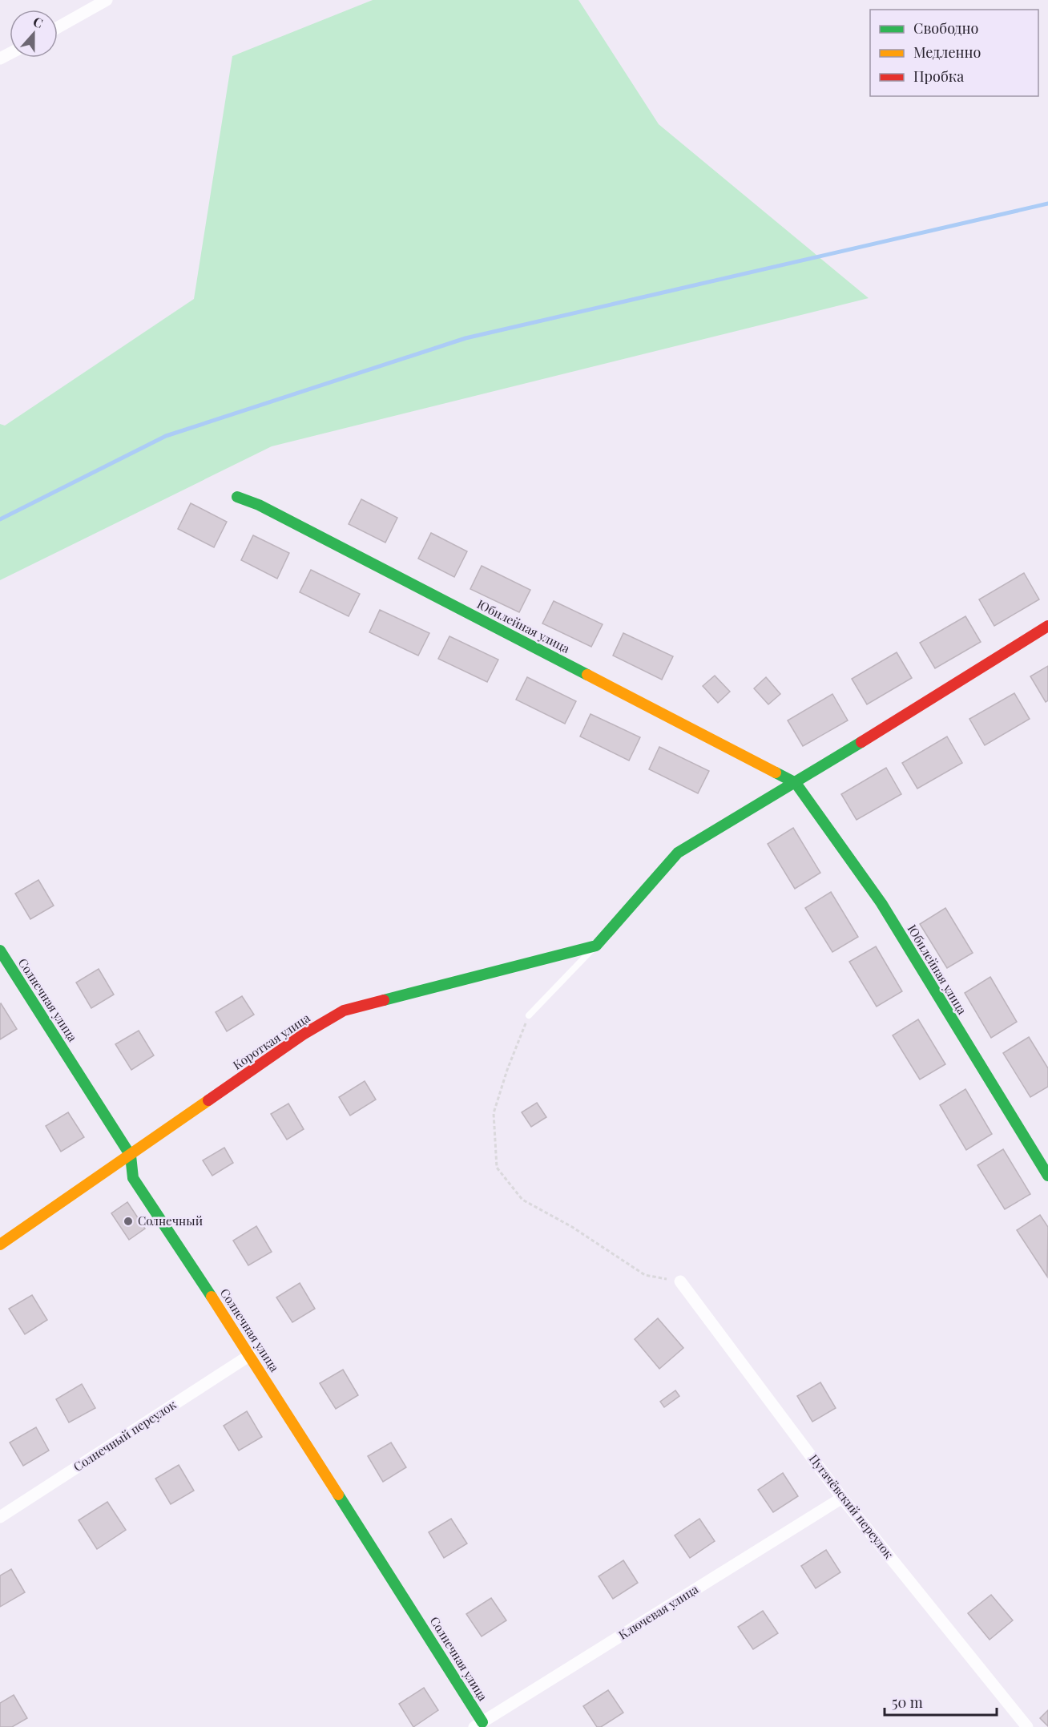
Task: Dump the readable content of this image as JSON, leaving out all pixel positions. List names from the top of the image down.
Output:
{
  "streets": {
    "street": [
      "Юбилейная улица",
      "Солнечная улица",
      "Короткая улица",
      "Солнечный переулок",
      "Пугачёвский переулок",
      "Ключевая улица"
    ]
  },
  "crossings": [
    ["Солнечная улица", "Короткая улица"],
    ["Солнечная улица", "Солнечный переулок"],
    ["Солнечная улица", "Ключевая улица"],
    ["Пугачёвский переулок", "Ключевая улица"]
  ],
  "places": ["Солнечный"],
  "legend": ["Свободно", "Медленно", "Пробка"],
  "scale_bar": "50 m",
  "north": "top"
}
